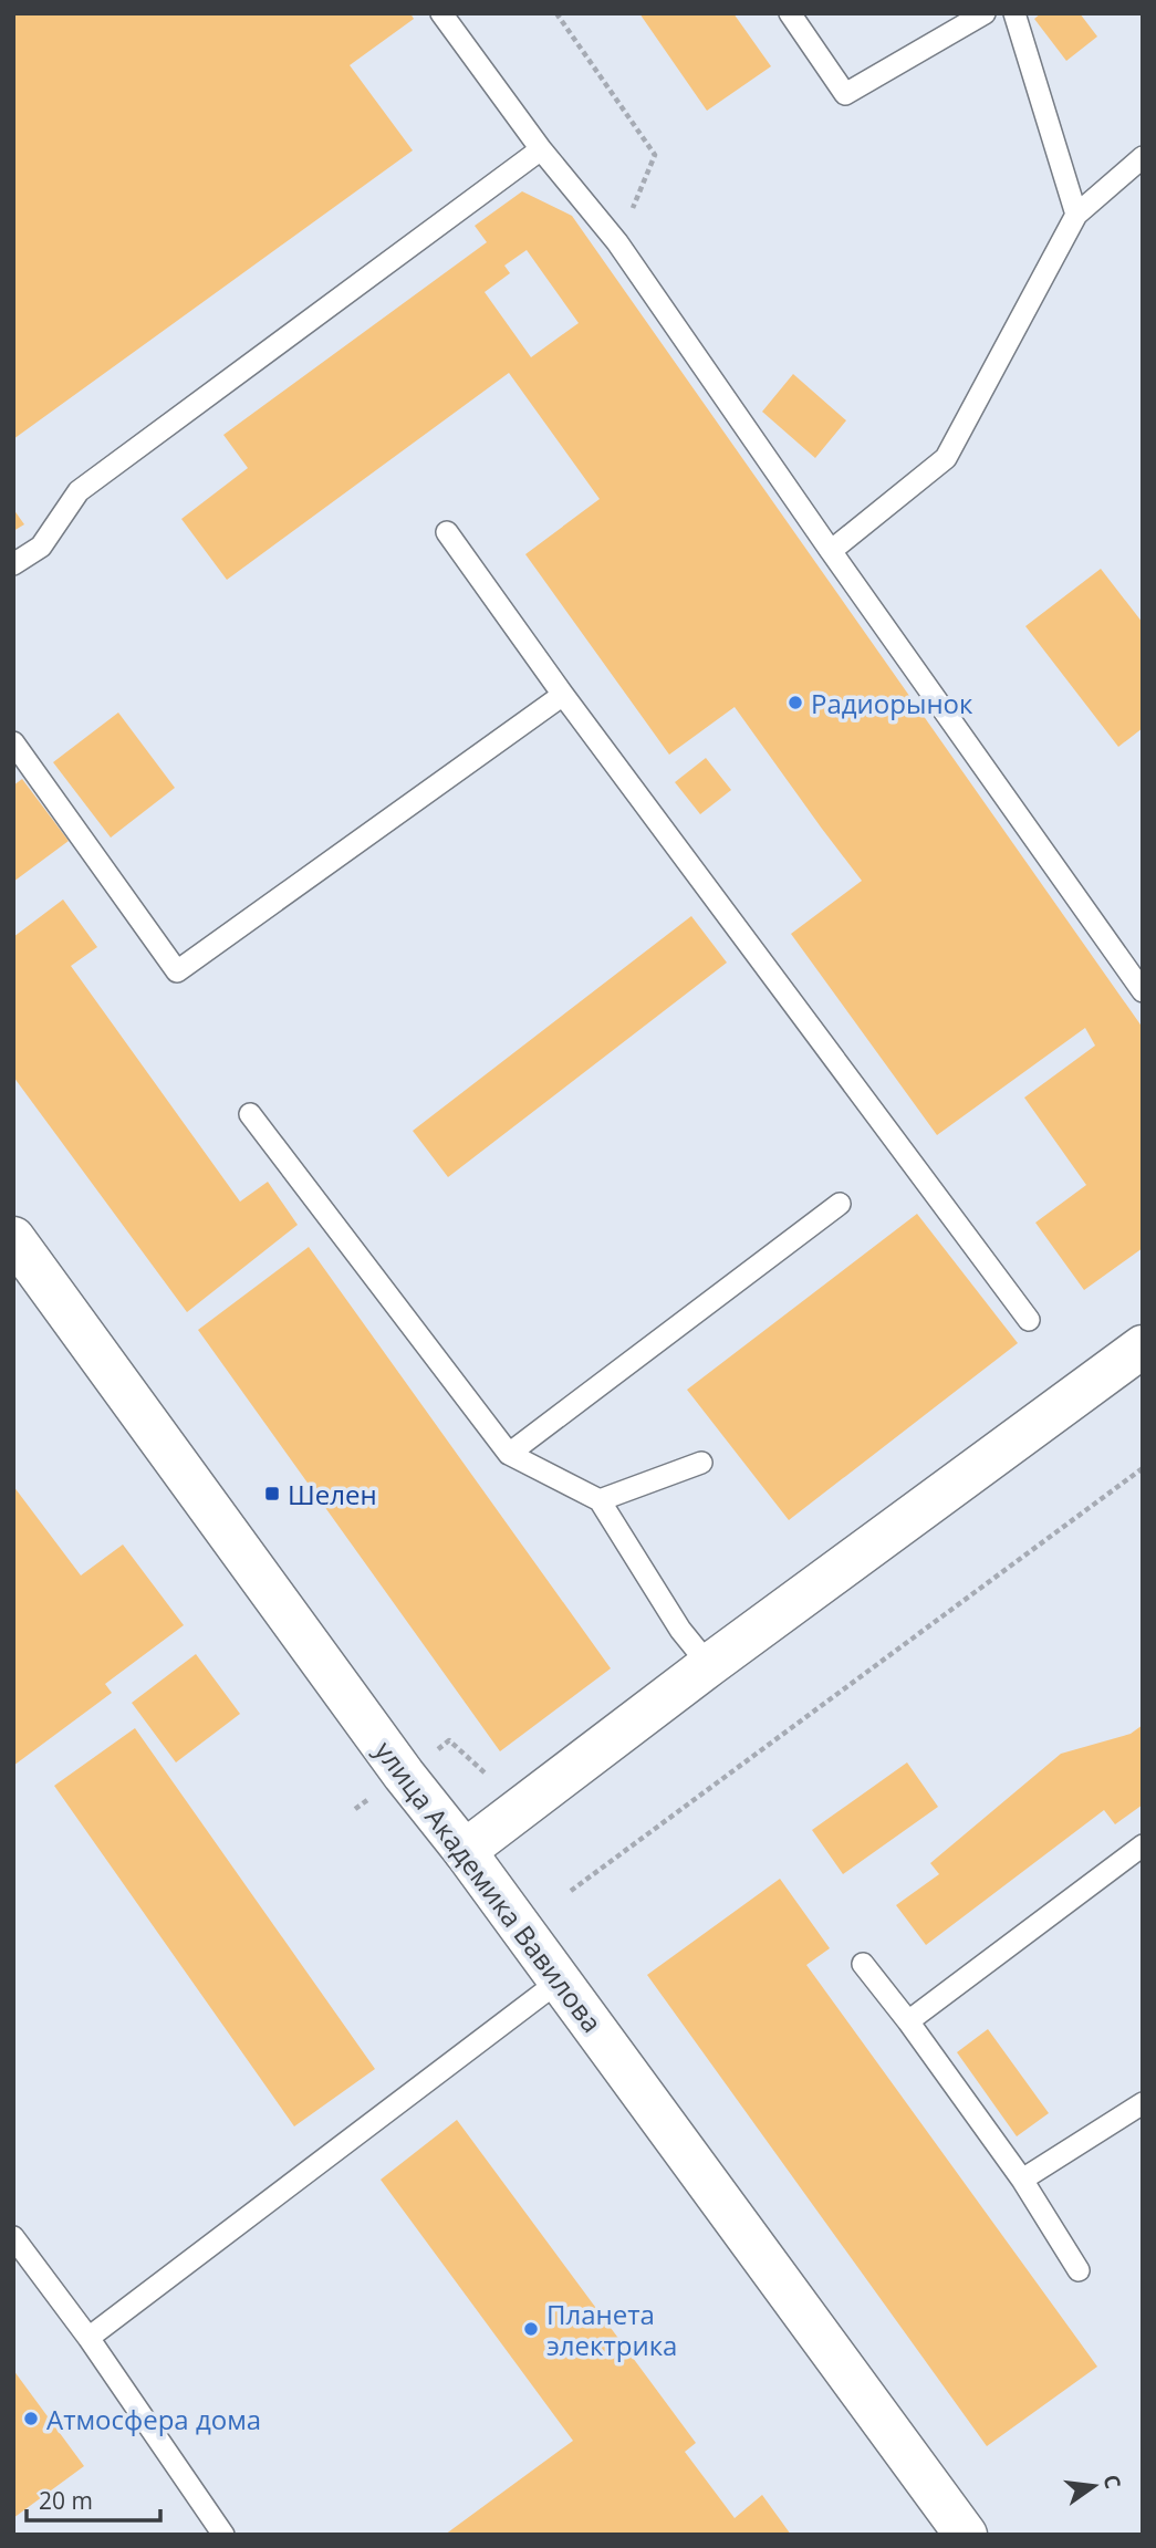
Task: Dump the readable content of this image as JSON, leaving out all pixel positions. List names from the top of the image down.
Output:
{
  "streets": {
    "street": ["улица Академика Вавилова"]
  },
  "places": {
    "other": ["Радиорынок", "Планета электрика", "Атмосфера дома"],
    "transit": ["Шелен"]
  },
  "scale_bar": "20 m",
  "north": "right"
}
